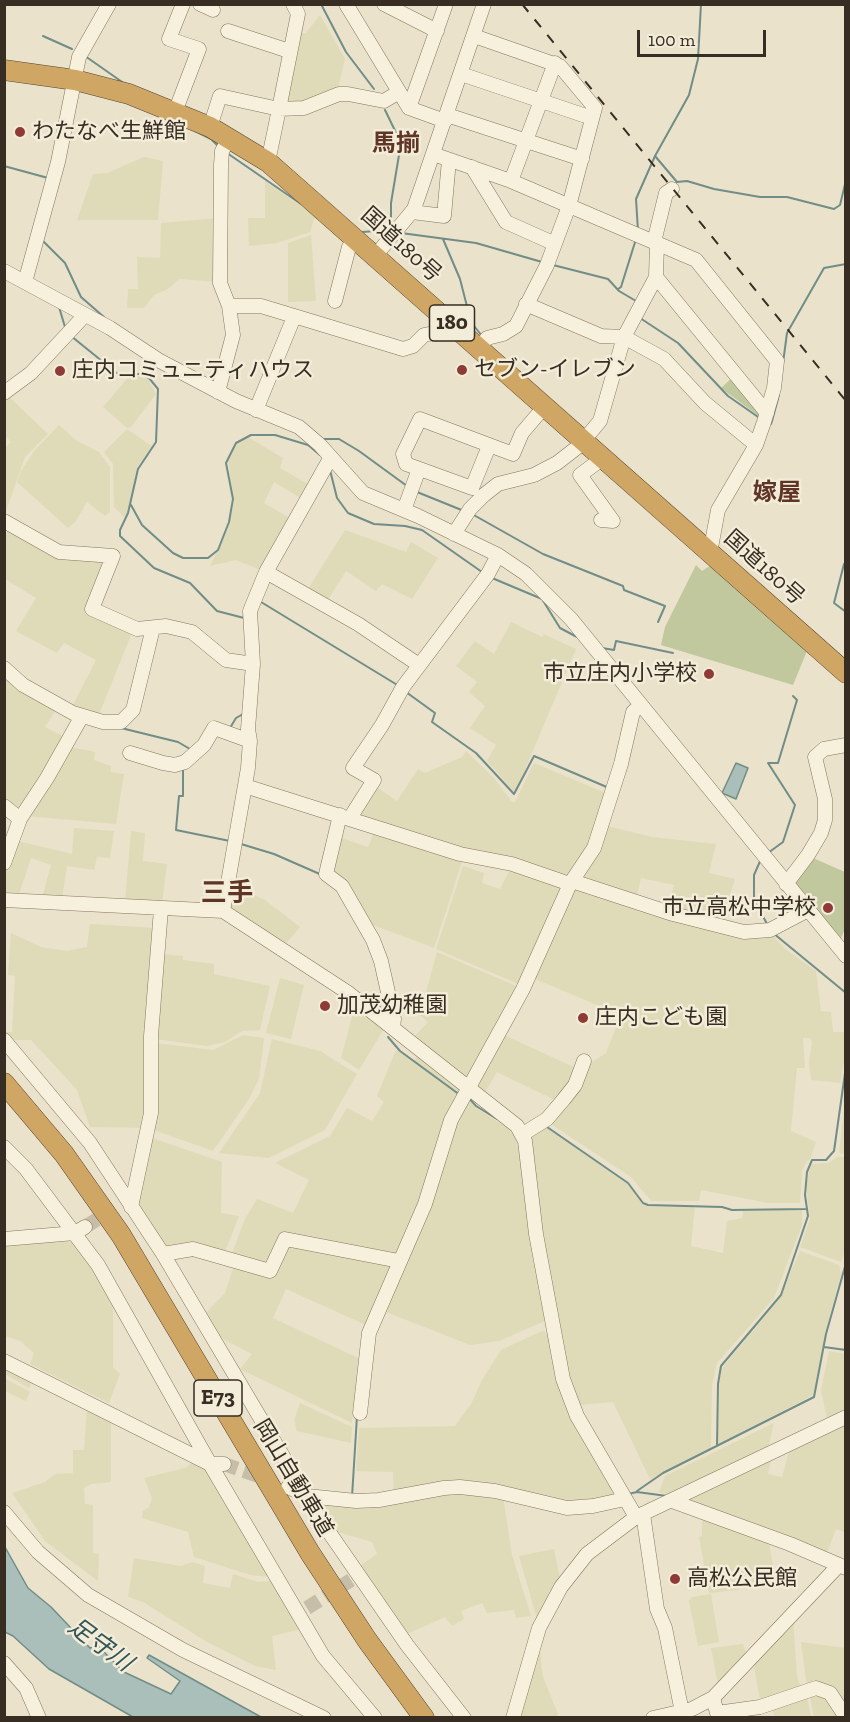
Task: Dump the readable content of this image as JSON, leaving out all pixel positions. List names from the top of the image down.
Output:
{
  "streets": {
    "highway": [
      "国道180号",
      "180",
      "E73",
      "岡山自動車道"
    ]
  },
  "districts": ["馬揃", "嫁屋", "三手"],
  "water": ["足守川"],
  "places": [
    "わたなべ生鮮館",
    "セブン-イレブン",
    "庄内コミュニティハウス",
    "市立庄内小学校",
    "市立高松中学校",
    "加茂幼稚園",
    "庄内こども園",
    "高松公民館"
  ],
  "scale_bar": "100 m"
}
